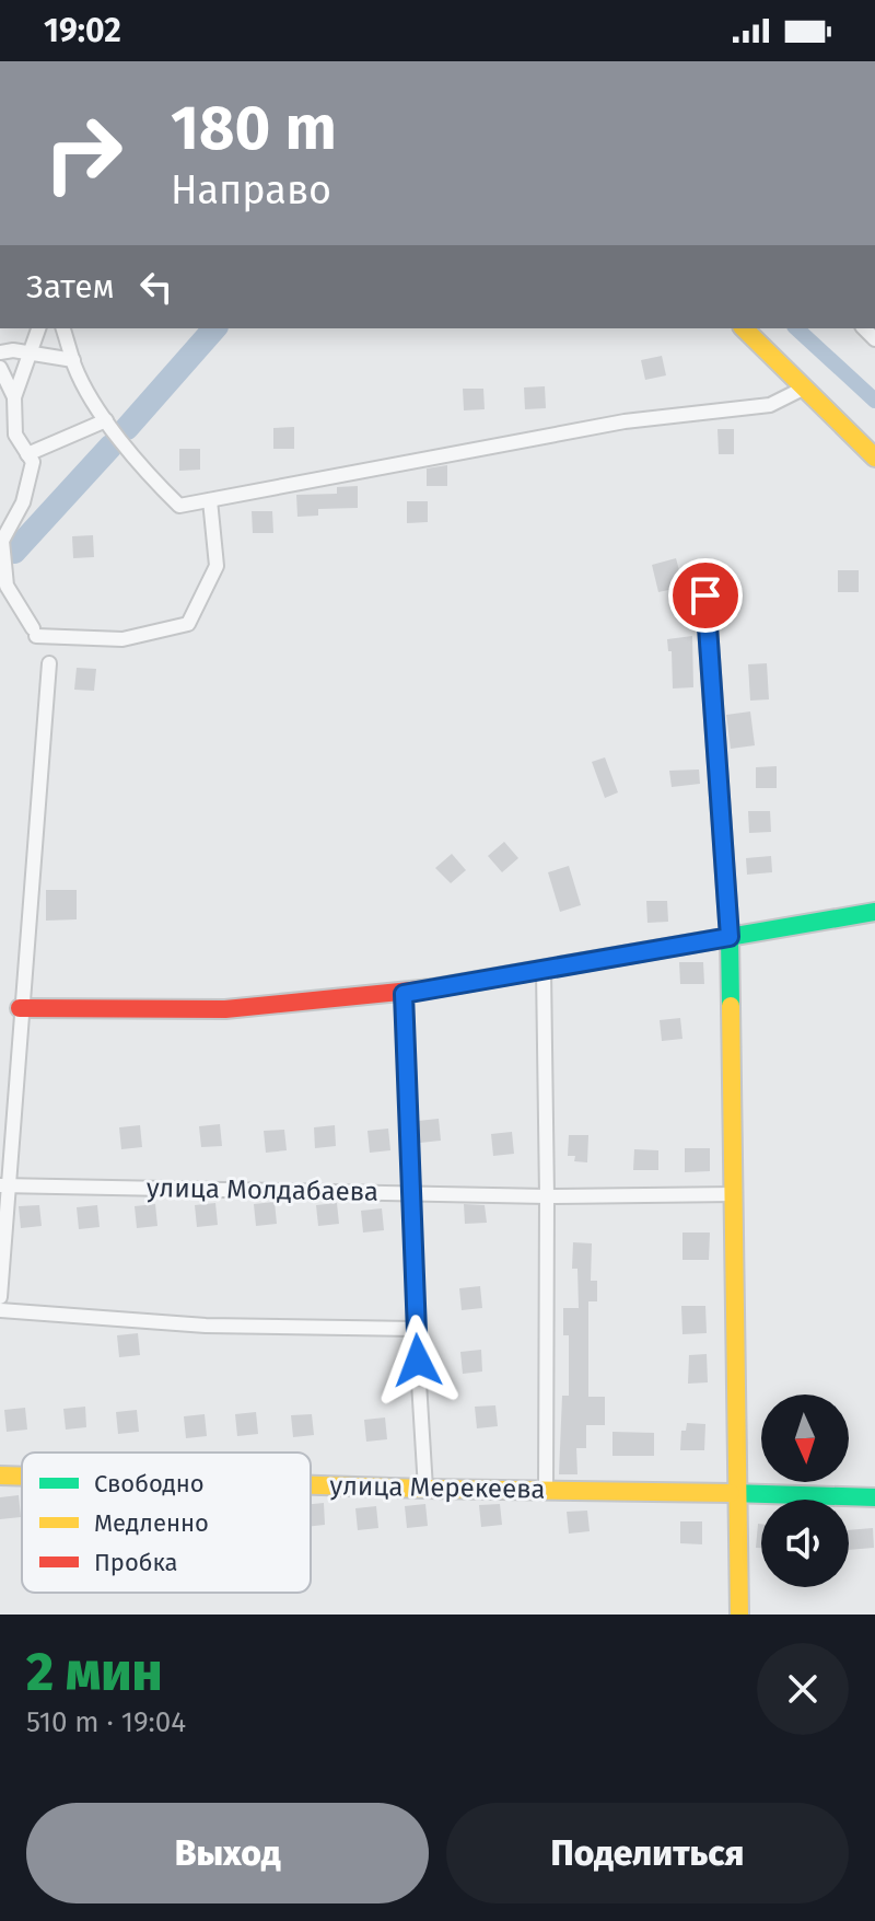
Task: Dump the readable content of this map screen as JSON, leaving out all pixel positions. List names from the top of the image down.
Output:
{
  "streets": {
    "street": ["улица Молдабаева", "улица Мерекеева"]
  },
  "legend": ["Свободно", "Медленно", "Пробка"],
  "north": "bottom",
  "page": {
    "status": "19:02",
    "turn": ["180 m", "Направо"],
    "then": "Затем",
    "heading": ["2 мин", "510 m · 19:04"],
    "buttons": ["Выход", "Поделиться"]
  }
}
